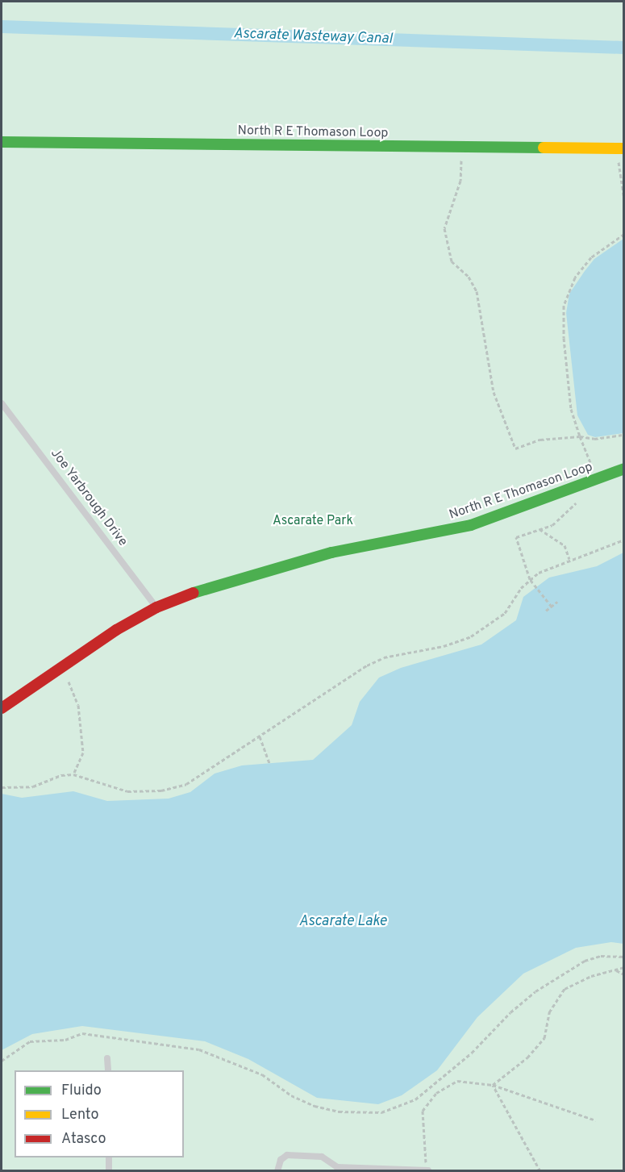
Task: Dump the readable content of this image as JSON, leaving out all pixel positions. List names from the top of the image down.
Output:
{
  "streets": {
    "street": ["North R E Thomason Loop"],
    "lane": ["Joe Yarbrough Drive"]
  },
  "crossings": [
    ["North R E Thomason Loop", "Joe Yarbrough Drive"]
  ],
  "water": ["Ascarate Wasteway Canal", "Ascarate Lake"],
  "parks": ["Ascarate Park"],
  "legend": ["Fluido", "Lento", "Atasco"]
}
